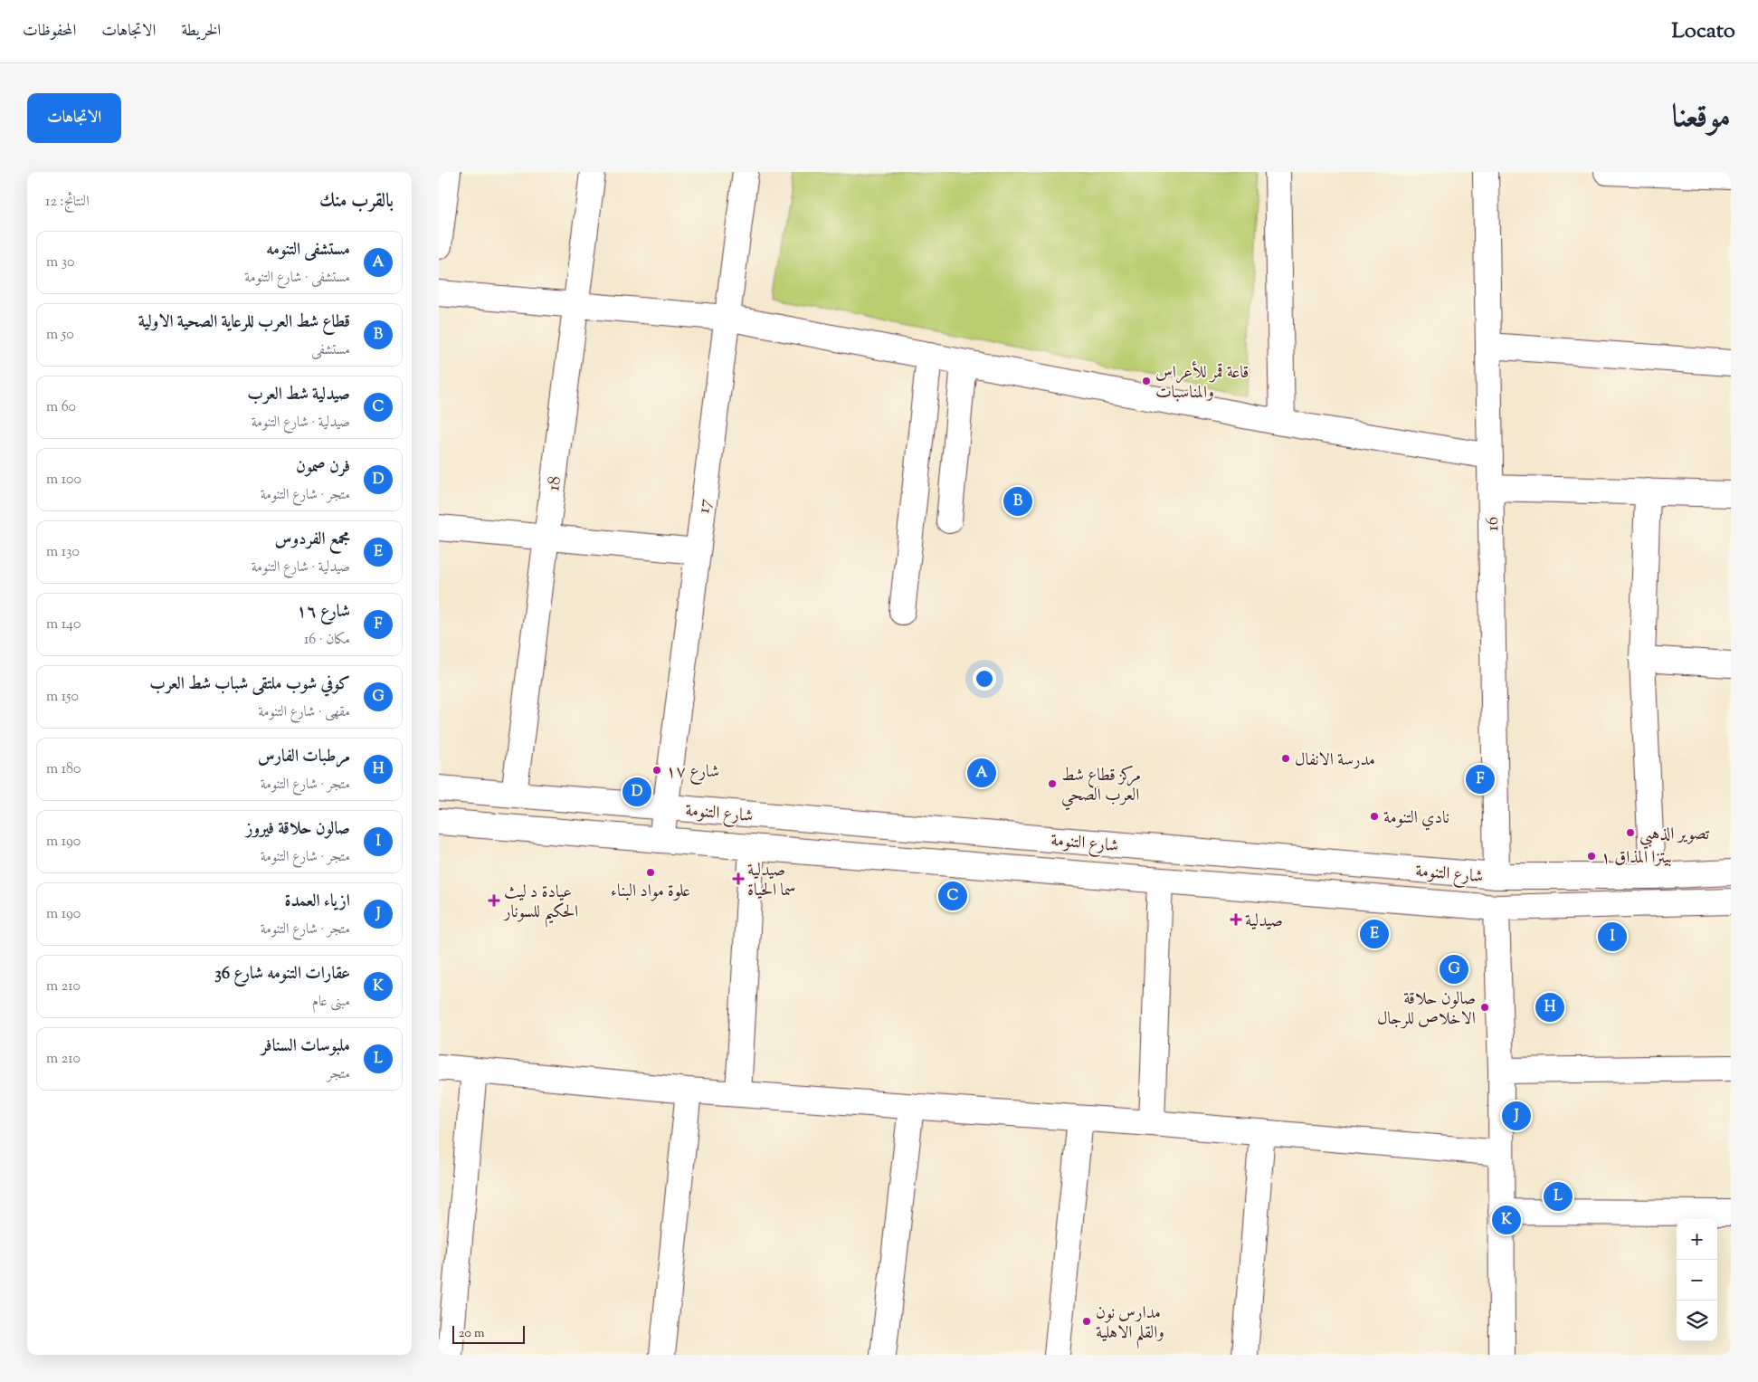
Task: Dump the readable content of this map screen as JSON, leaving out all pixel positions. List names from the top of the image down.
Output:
{
  "streets": {
    "street": [
      "18",
      "17",
      "16",
      "شارع التنومة"
    ]
  },
  "crossings": [
    ["18", "شارع التنومة"],
    ["17", "شارع التنومة"],
    ["16", "شارع التنومة"]
  ],
  "places": {
    "other": [
      "قاعة قمر للأعراس والمناسبات",
      "مدرسة الانفال",
      "شارع ١٧",
      "مركز قطاع شط العرب الصحي",
      "نادي التنومة",
      "تصوير الذهبي",
      "بيتزا المذاق ١",
      "علوة مواد البناء",
      "صالون حلاقة الاخلاص للرجال",
      "مدارس نون والقلم الاهلية"
    ],
    "health": ["صيدلية سما الحياة", "عيادة د ليث الحكيم للسونار", "صيدلية"]
  },
  "scale_bar": "20 m",
  "page": {
    "header": "Locato",
    "nav": ["الخريطة", "الاتجاهات", "المحفوظات"],
    "title": "موقعنا",
    "buttons": "الاتجاهات",
    "heading": ["بالقرب منك", "النتائج: 12"],
    "list": [
      {
        "mark": "A",
        "name": "مستشفى التنومه",
        "note": "مستشفى · شارع التنومة",
        "value": "30 m"
      },
      {
        "mark": "B",
        "name": "قطاع شط العرب للرعاية الصحية الاولية",
        "note": "مستشفى",
        "value": "50 m"
      },
      {
        "mark": "C",
        "name": "صيدلية شط العرب",
        "note": "صيدلية · شارع التنومة",
        "value": "60 m"
      },
      {
        "mark": "D",
        "name": "فرن صمون",
        "note": "متجر · شارع التنومة",
        "value": "100 m"
      },
      {
        "mark": "E",
        "name": "مجمع الفردوس",
        "note": "صيدلية · شارع التنومة",
        "value": "130 m"
      },
      {
        "mark": "F",
        "name": "شارع ١٦",
        "note": "مكان · 16",
        "value": "140 m"
      },
      {
        "mark": "G",
        "name": "كوفي شوب ملتقى شباب شط العرب",
        "note": "مقهى · شارع التنومة",
        "value": "150 m"
      },
      {
        "mark": "H",
        "name": "مرطبات الفارس",
        "note": "متجر · شارع التنومة",
        "value": "180 m"
      },
      {
        "mark": "I",
        "name": "صالون حلاقة فيروز",
        "note": "متجر · شارع التنومة",
        "value": "190 m"
      },
      {
        "mark": "J",
        "name": "ازياء العمدة",
        "note": "متجر · شارع التنومة",
        "value": "190 m"
      },
      {
        "mark": "K",
        "name": "عقارات التنومه شارع 36",
        "note": "مبنى عام",
        "value": "210 m"
      },
      {
        "mark": "L",
        "name": "ملبوسات السنافر",
        "note": "متجر",
        "value": "210 m"
      }
    ],
    "pins": [
      "B",
      "A",
      "F",
      "D",
      "C",
      "E",
      "I",
      "G",
      "H",
      "J",
      "L",
      "K"
    ],
    "map_buttons": ["+", "−"],
    "scale": "20 m"
  }
}
